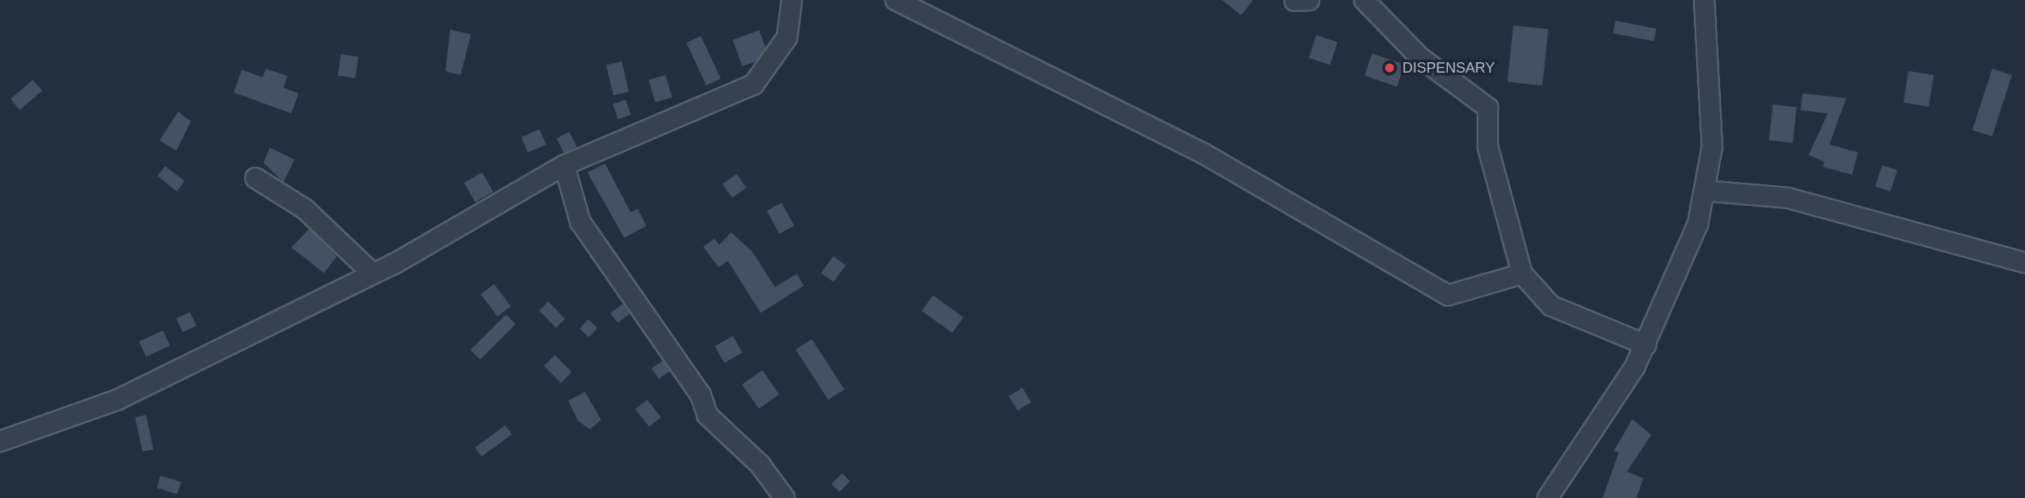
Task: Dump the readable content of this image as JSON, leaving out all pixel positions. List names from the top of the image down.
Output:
{
  "places": ["DISPENSARY"]
}
